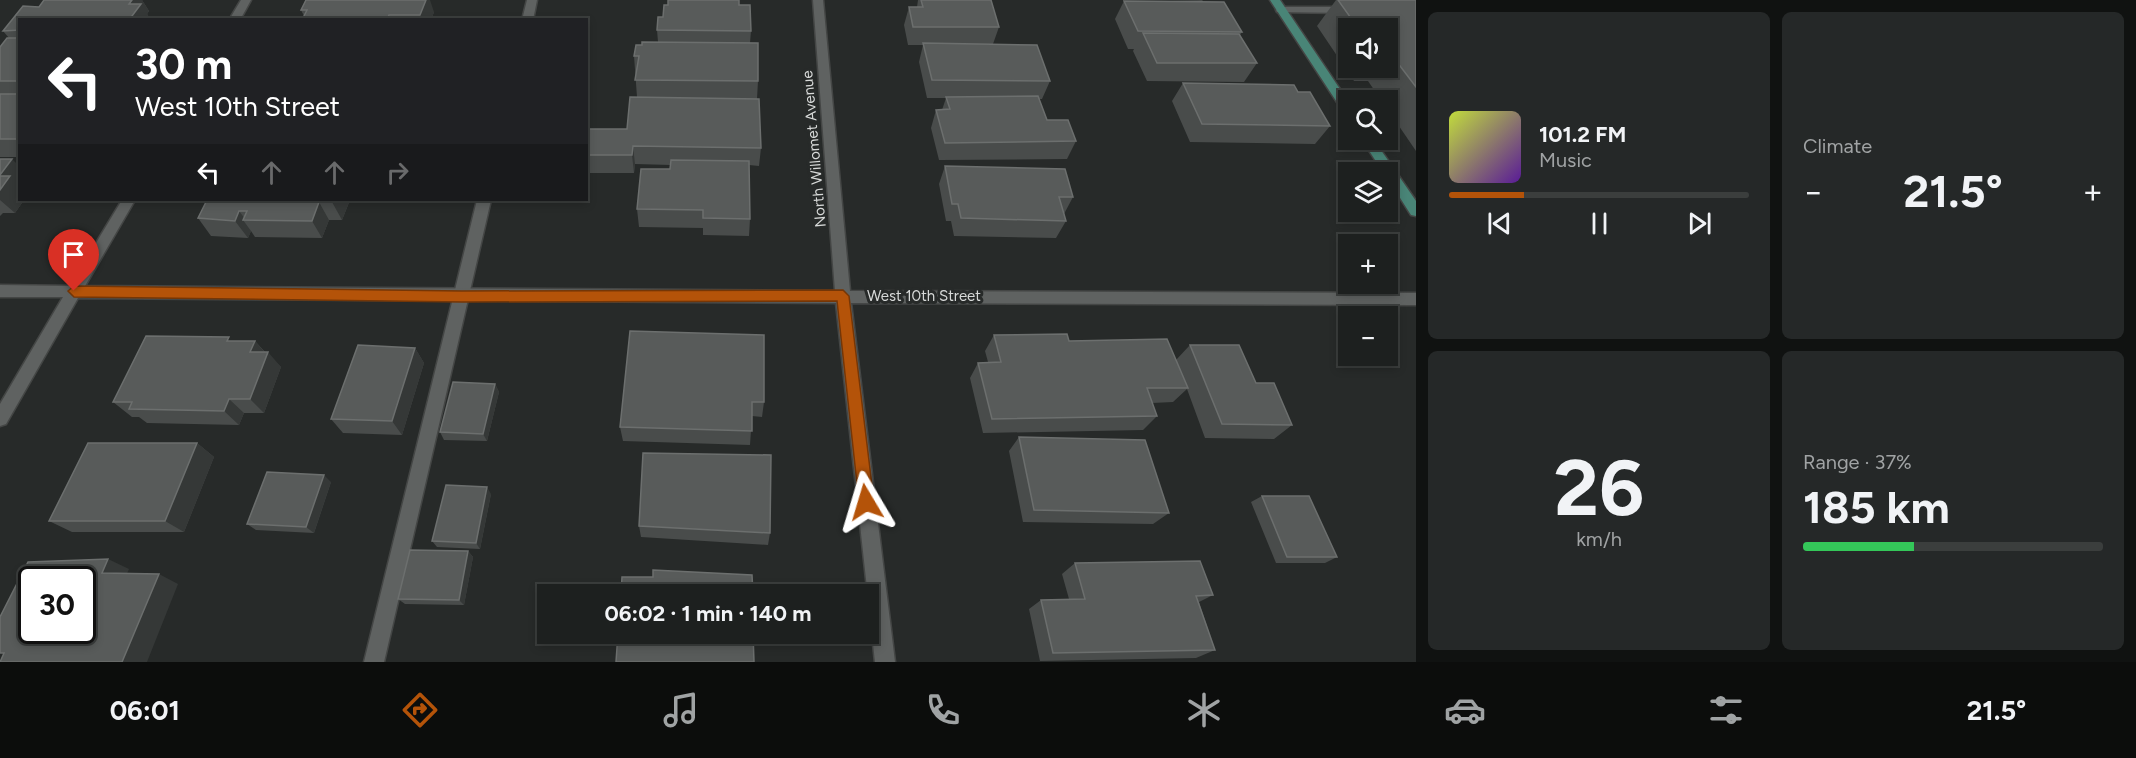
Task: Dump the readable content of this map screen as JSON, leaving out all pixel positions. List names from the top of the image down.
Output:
{
  "streets": {
    "street": ["North Willomet Avenue", "West 10th Street"]
  },
  "crossings": [
    ["North Willomet Avenue", "West 10th Street"]
  ],
  "page": {
    "tile": [
      "Climate",
      ["26", "km/h"],
      ["Range · 37%", "185 km"]
    ],
    "map_buttons": ["+", "−"],
    "turn": ["30 m", "West 10th Street"],
    "song": ["101.2 FM", "Music"],
    "heat": ["−", "21.5°", "+"],
    "limit": "30",
    "trip": "06:02 · 1 min · 140 m",
    "tabs": ["06:01", "21.5°"]
  }
}
